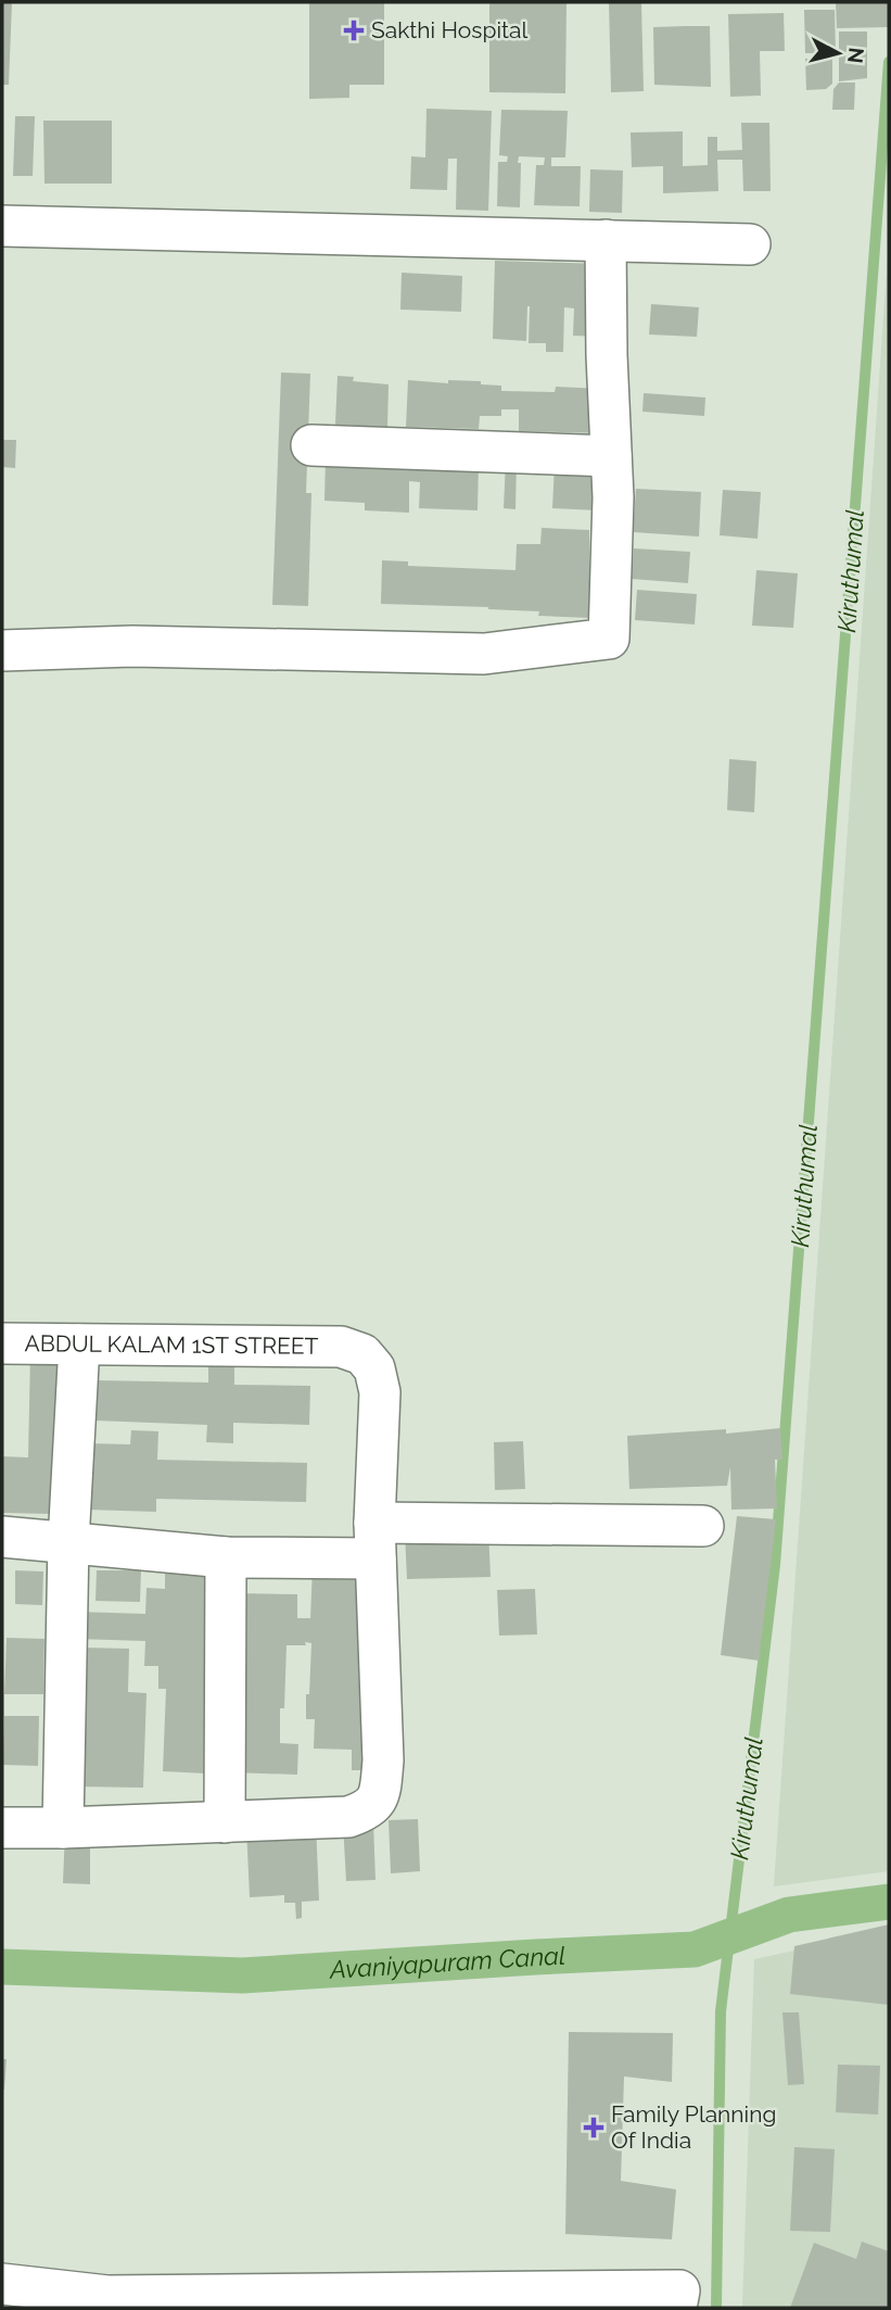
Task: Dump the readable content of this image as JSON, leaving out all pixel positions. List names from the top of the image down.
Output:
{
  "streets": {
    "street": ["ABDUL KALAM 1ST STREET"]
  },
  "water": ["Kiruthumal", "Avaniyapuram Canal"],
  "places": {
    "health": ["Sakthi Hospital", "Family Planning Of India"]
  },
  "north": "right"
}
